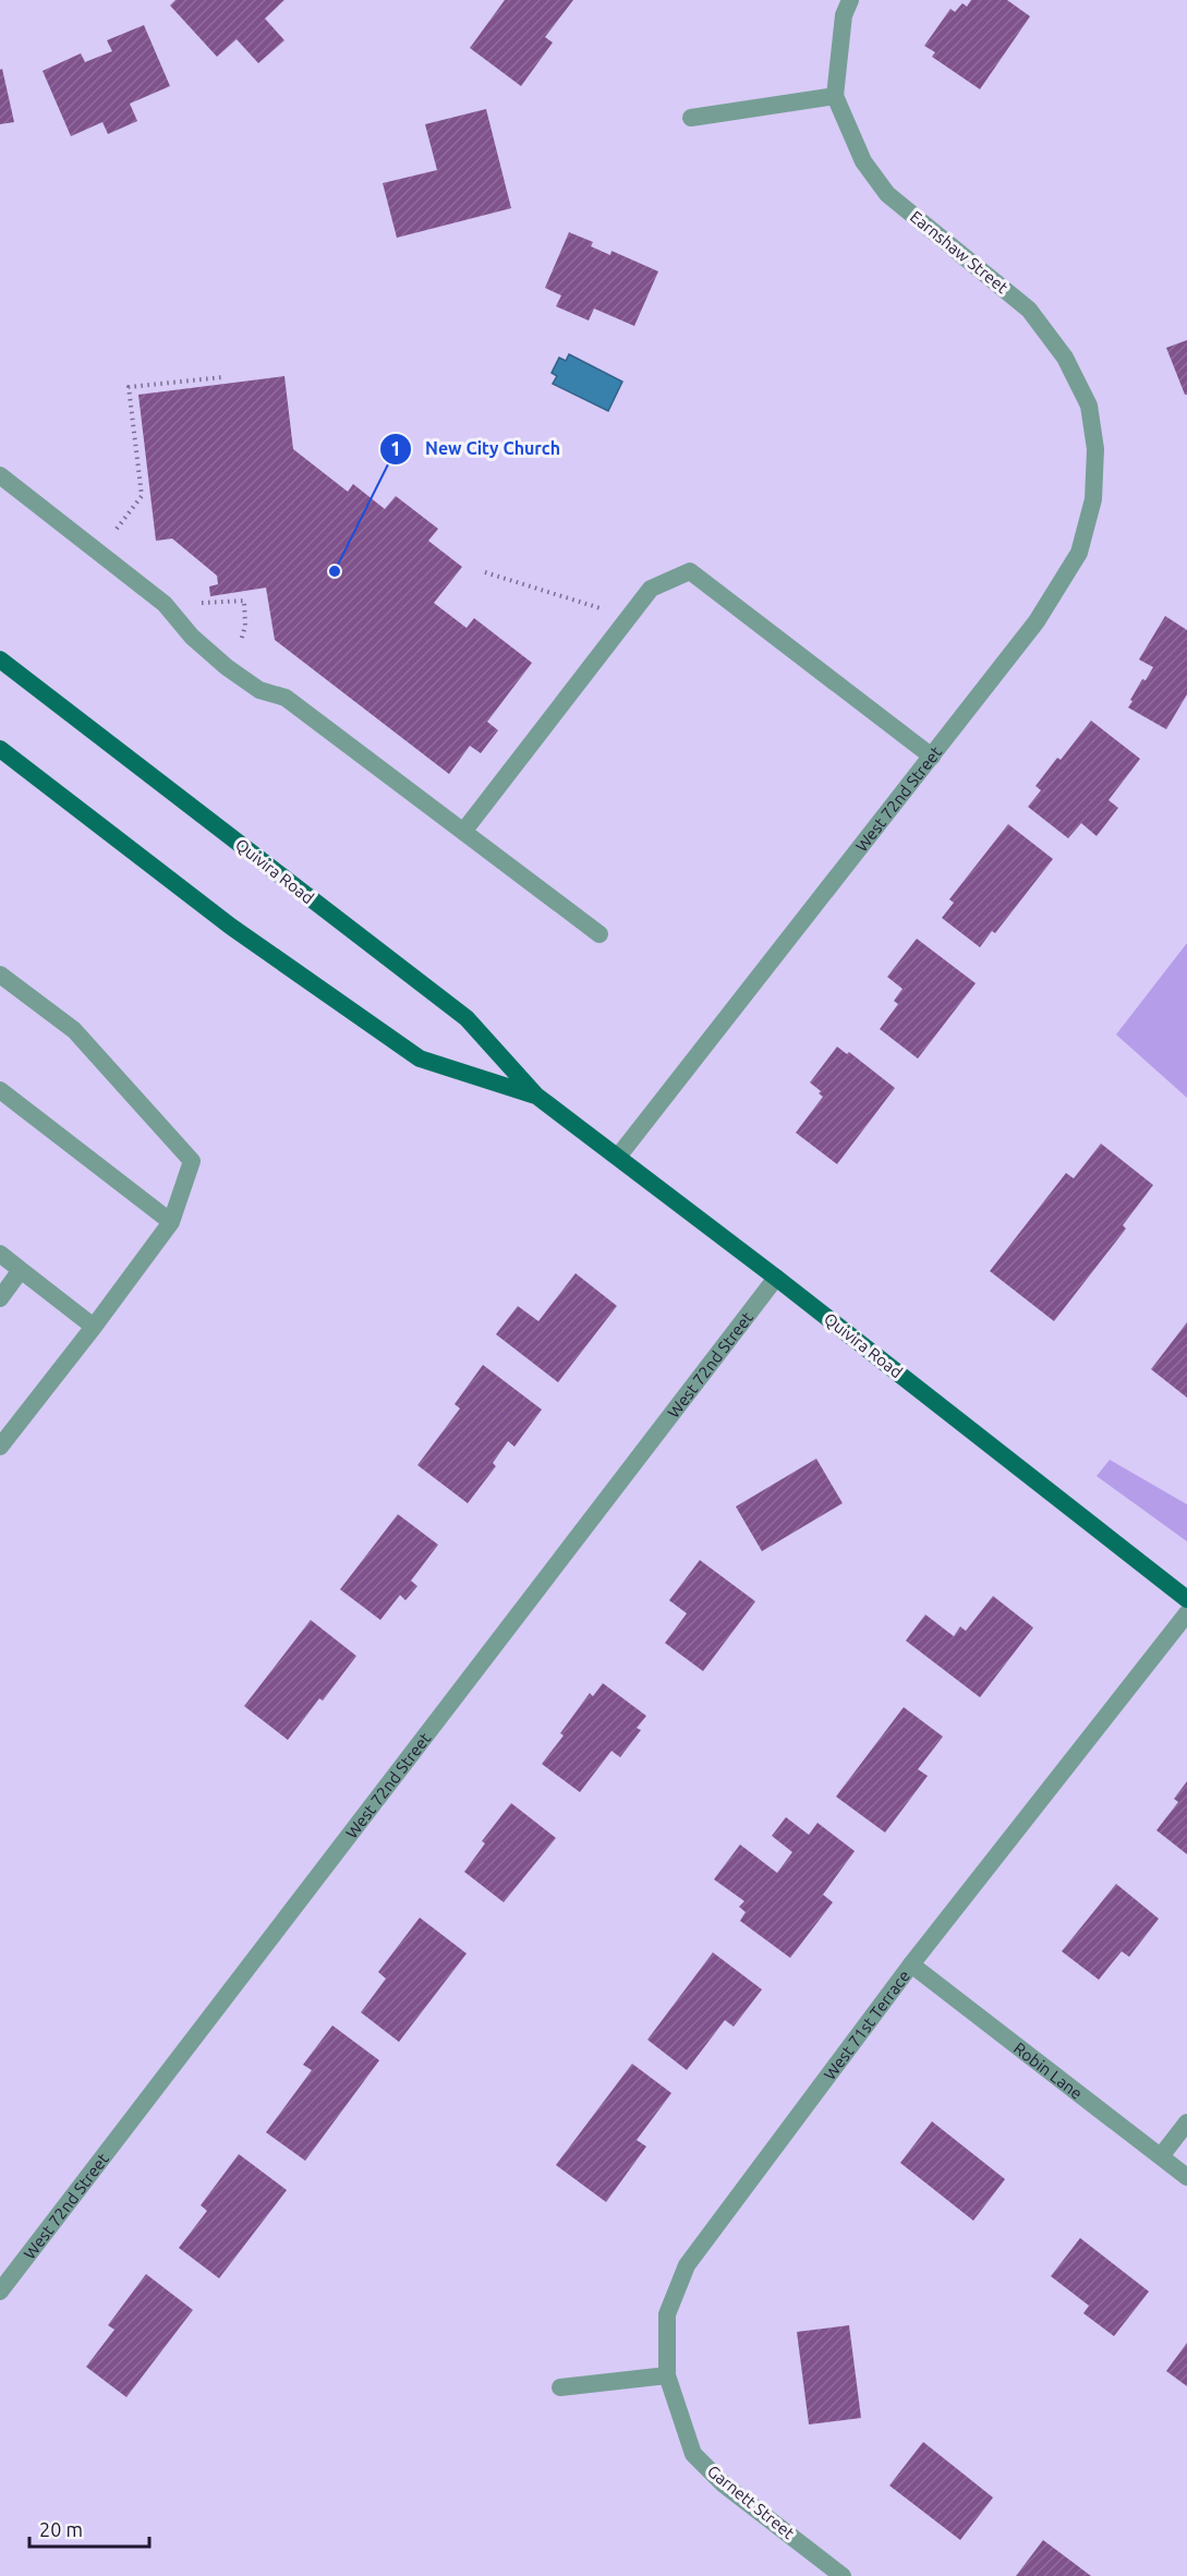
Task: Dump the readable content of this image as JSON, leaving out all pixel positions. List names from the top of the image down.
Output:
{
  "streets": {
    "main road": ["Quivira Road"],
    "street": [
      "Earnshaw Street",
      "West 72nd Street",
      "West 71st Terrace",
      "Robin Lane",
      "Garnett Street"
    ]
  },
  "crossings": [
    ["Earnshaw Street", "West 72nd Street"],
    ["West 72nd Street", "Quivira Road"],
    ["West 71st Terrace", "Robin Lane"],
    ["West 71st Terrace", "Garnett Street"]
  ],
  "places": ["New City Church"],
  "scale_bar": "20 m"
}
